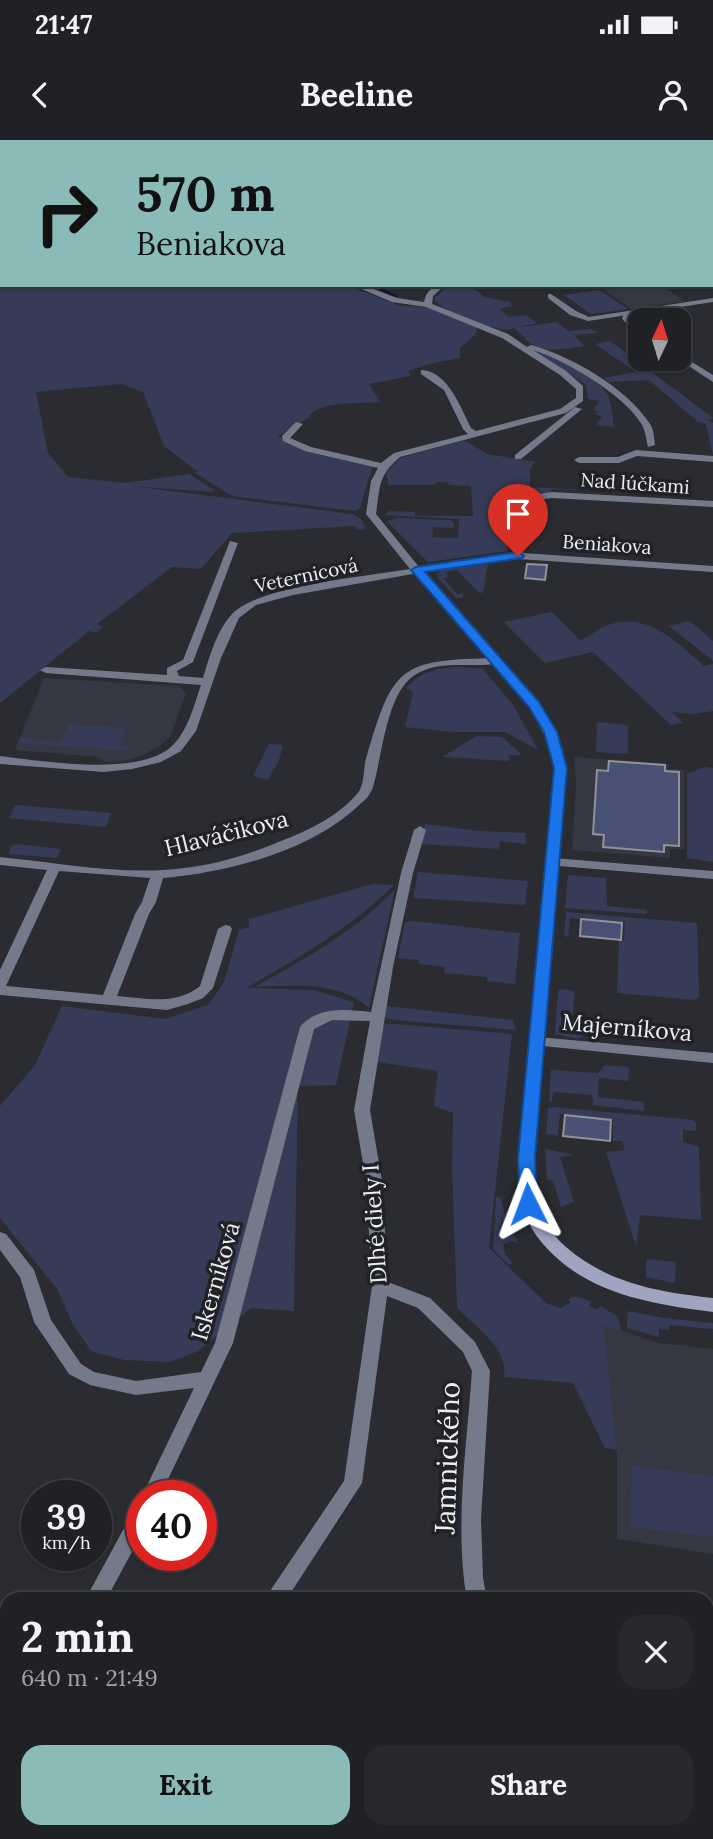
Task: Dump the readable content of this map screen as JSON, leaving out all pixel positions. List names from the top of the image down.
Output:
{
  "streets": {
    "street": [
      "Nad lúčkami",
      "Beniakova",
      "Veternicová",
      "Hlaváčikova",
      "Majerníkova",
      "Dlhé diely I",
      "Iskerníková",
      "Jamnického"
    ]
  },
  "crossings": [
    ["Nad lúčkami", "Beniakova"],
    ["Beniakova", "Veternicová"],
    ["Beniakova", "Majerníkova"],
    ["Veternicová", "Majerníkova"],
    ["Hlaváčikova", "Majerníkova"],
    ["Dlhé diely I", "Iskerníková"],
    ["Dlhé diely I", "Jamnického"]
  ],
  "north": "top",
  "page": {
    "status": "21:47",
    "header": "Beeline",
    "turn": ["570 m", "Beniakova"],
    "speed": "39 km/h",
    "limit": "40",
    "heading": ["2 min", "640 m · 21:49"],
    "buttons": ["Exit", "Share"]
  }
}
